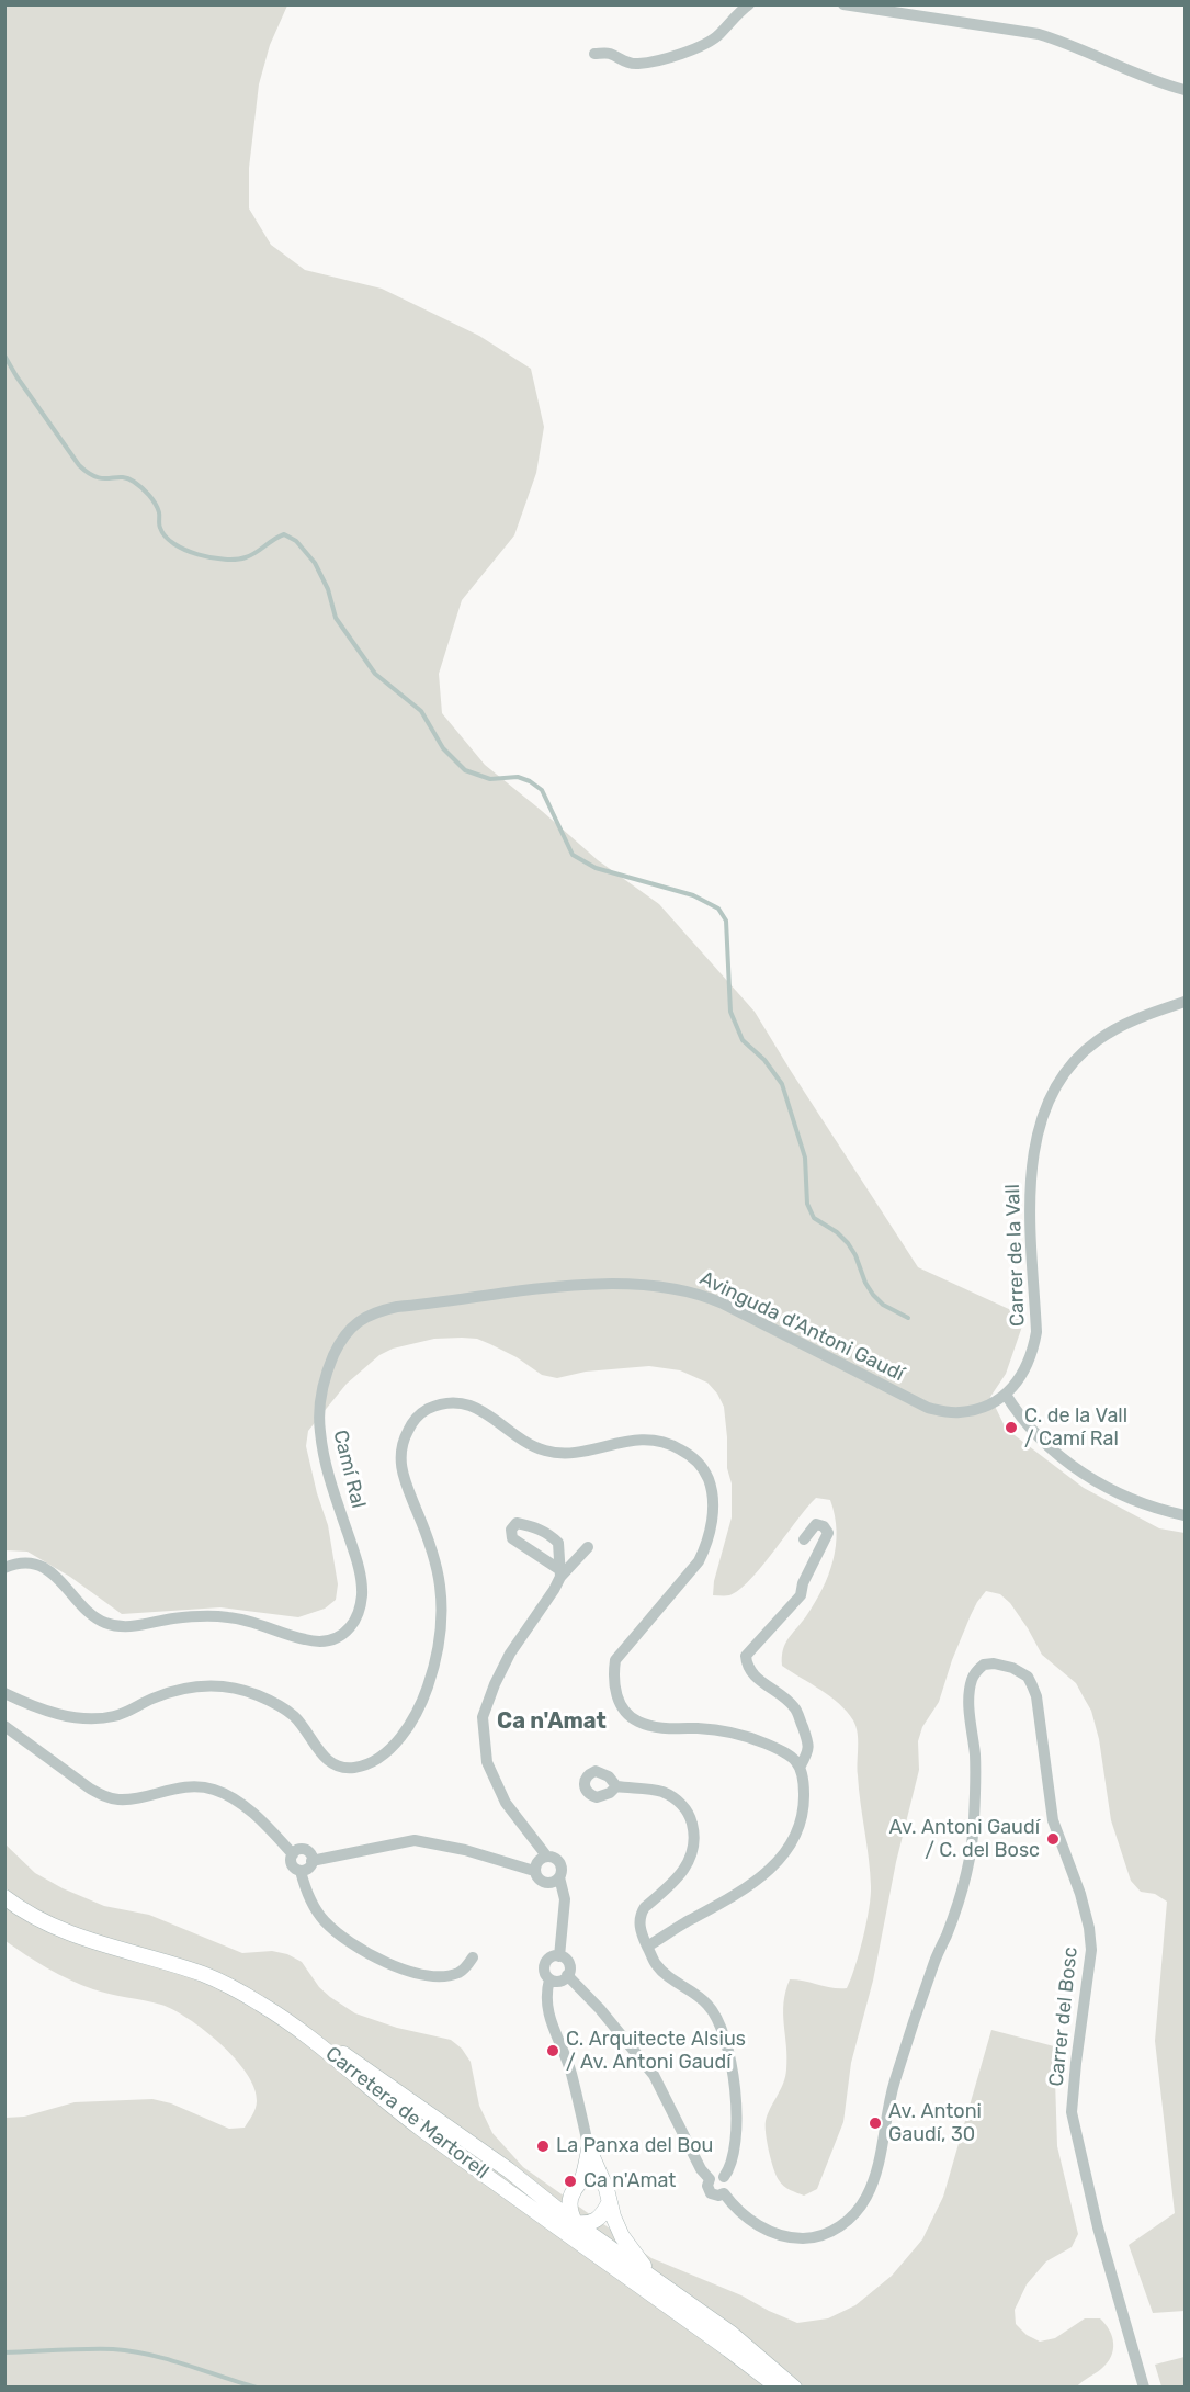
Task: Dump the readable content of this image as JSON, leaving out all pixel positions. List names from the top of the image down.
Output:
{
  "streets": {
    "main road": ["Carretera de Martorell"],
    "street": [
      "Carrer de la Vall",
      "Avinguda d'Antoni Gaudí",
      "Camí Ral",
      "Carrer del Bosc"
    ]
  },
  "crossings": [
    ["Carrer de la Vall", "Avinguda d'Antoni Gaudí"],
    ["Avinguda d'Antoni Gaudí", "Camí Ral"]
  ],
  "districts": ["Ca n'Amat"],
  "places": [
    "C. de la Vall / Camí Ral",
    "Av. Antoni Gaudí / C. del Bosc",
    "C. Arquitecte Alsius / Av. Antoni Gaudí",
    "Av. Antoni Gaudí, 30",
    "La Panxa del Bou",
    "Ca n'Amat"
  ]
}
